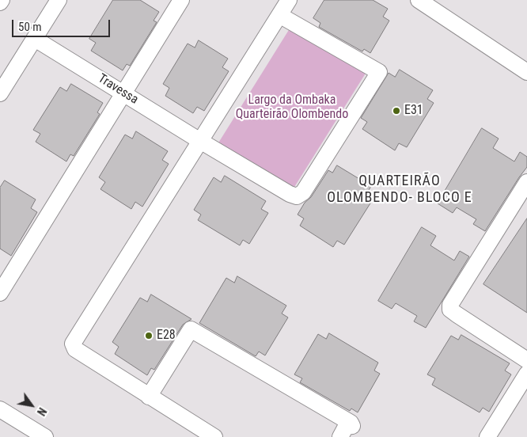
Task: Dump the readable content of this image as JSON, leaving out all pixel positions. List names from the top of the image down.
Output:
{
  "streets": {
    "street": ["Travessa"]
  },
  "districts": ["QUARTEIRÃO OLOMBENDO- BLOCO E"],
  "parks": ["Largo da Ombaka Quarteirão Olombendo"],
  "places": ["E31", "E28"],
  "scale_bar": "50 m",
  "north": "bottom right"
}
